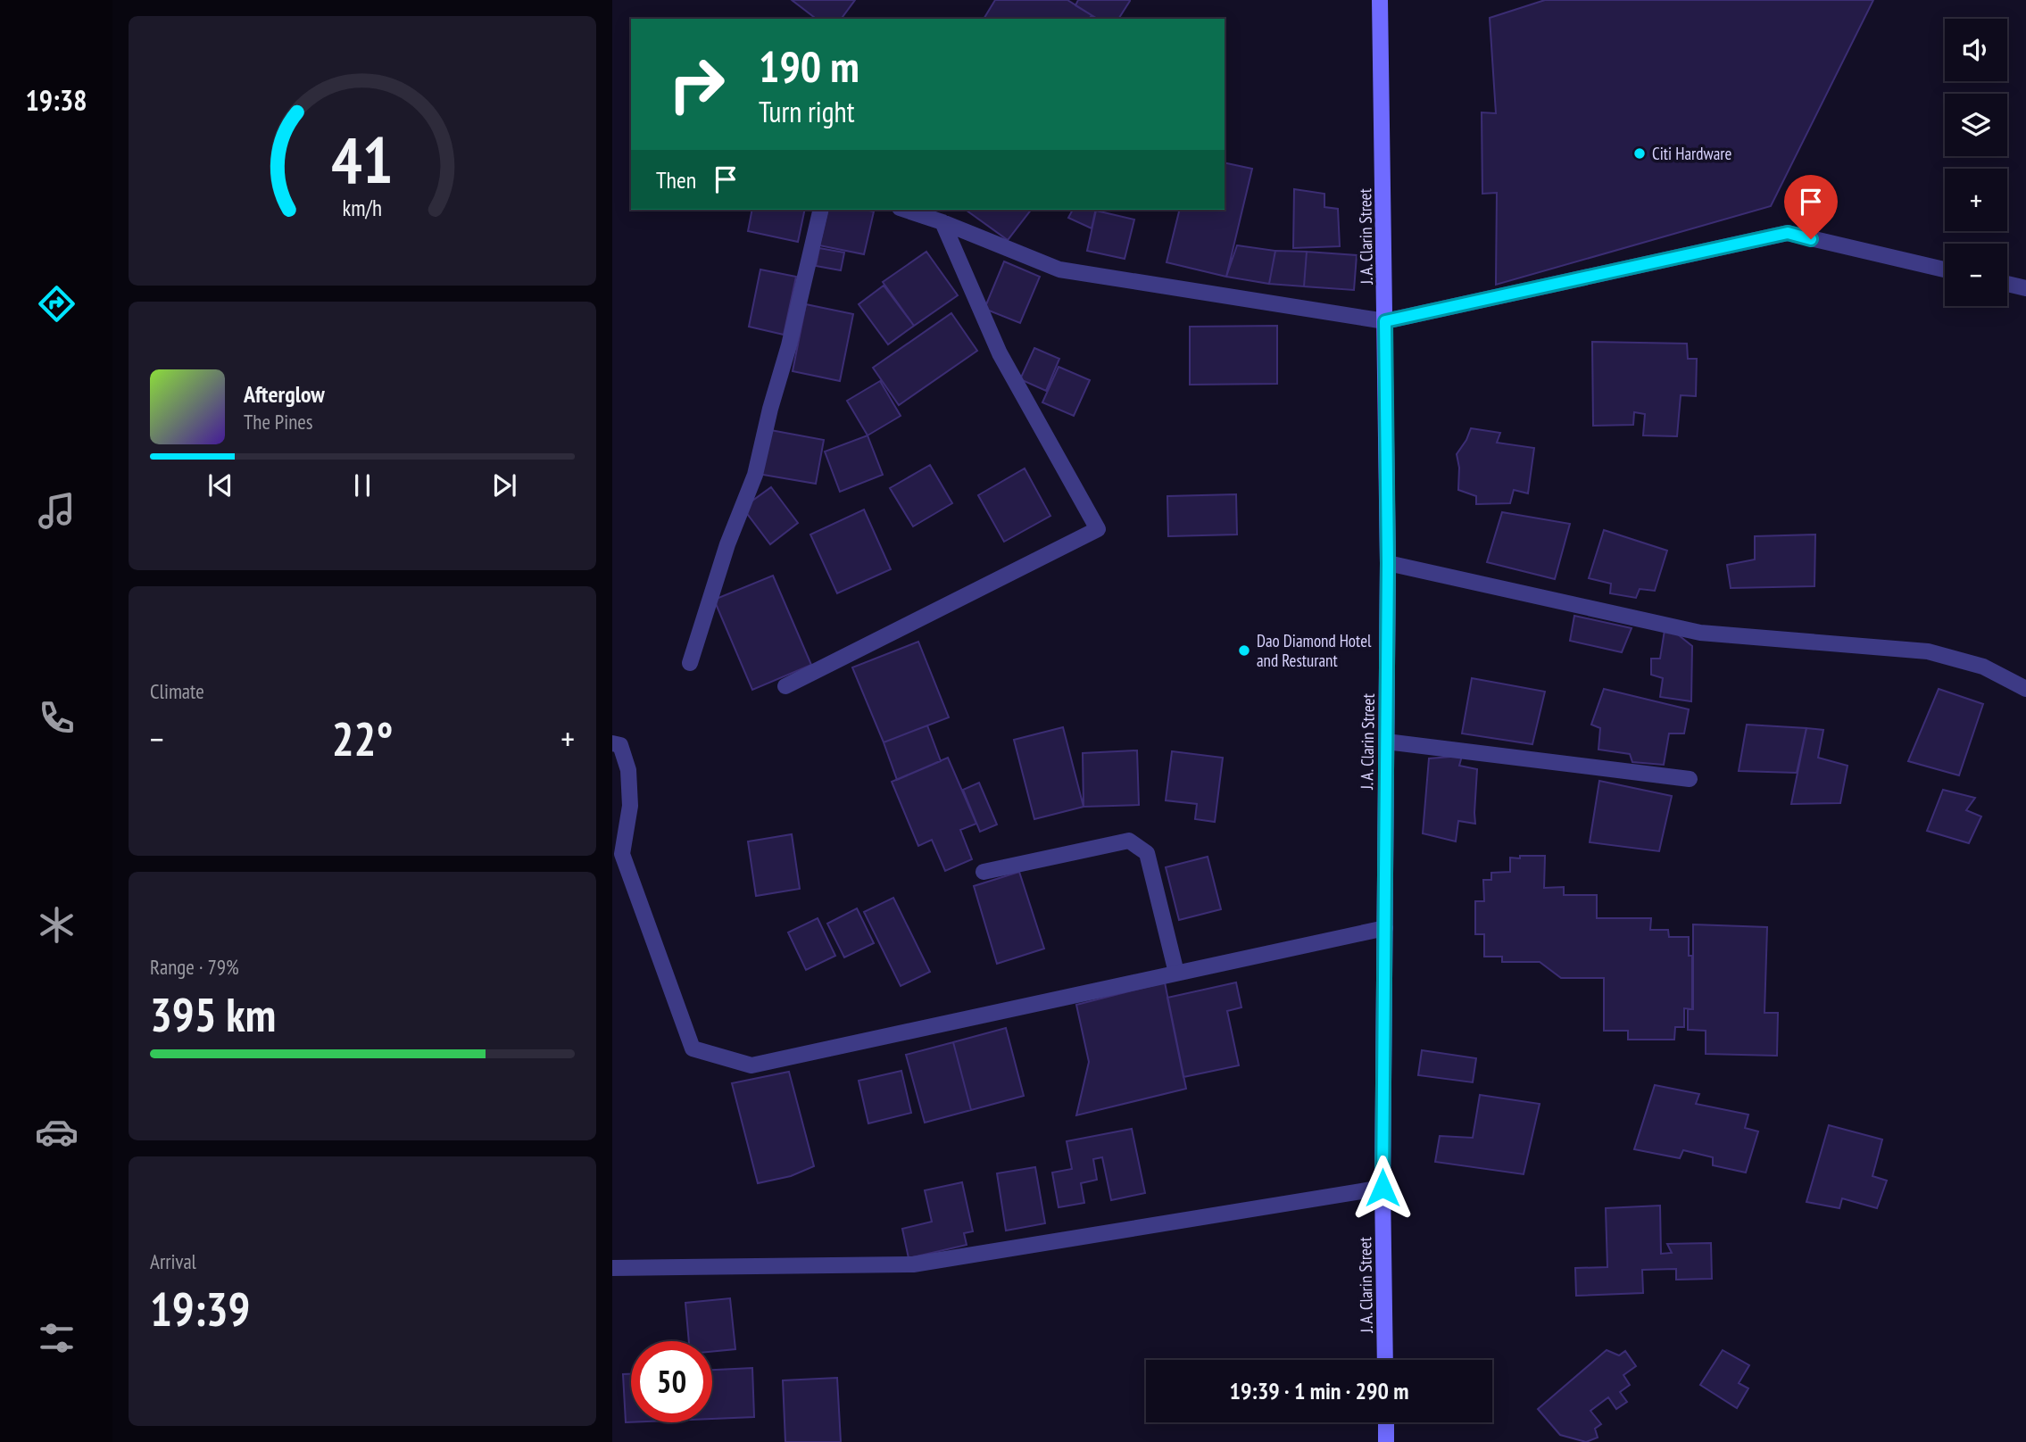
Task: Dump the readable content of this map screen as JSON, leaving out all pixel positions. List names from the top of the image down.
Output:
{
  "streets": {
    "main road": ["J. A. Clarin Street"]
  },
  "places": ["Citi Hardware", "Dao Diamond Hotel and Resturant"],
  "page": {
    "tabs": "19:38",
    "map_buttons": ["+", "−"],
    "turn": ["190 m", "Turn right"],
    "then": "Then",
    "song": ["Afterglow", "The Pines"],
    "tile": [
      "Climate",
      ["Range · 79%", "395 km"],
      ["Arrival", "19:39"]
    ],
    "heat": ["−", "22°", "+"],
    "limit": "50",
    "trip": "19:39 · 1 min · 290 m",
    "gauge": ["41", "km/h"]
  }
}
